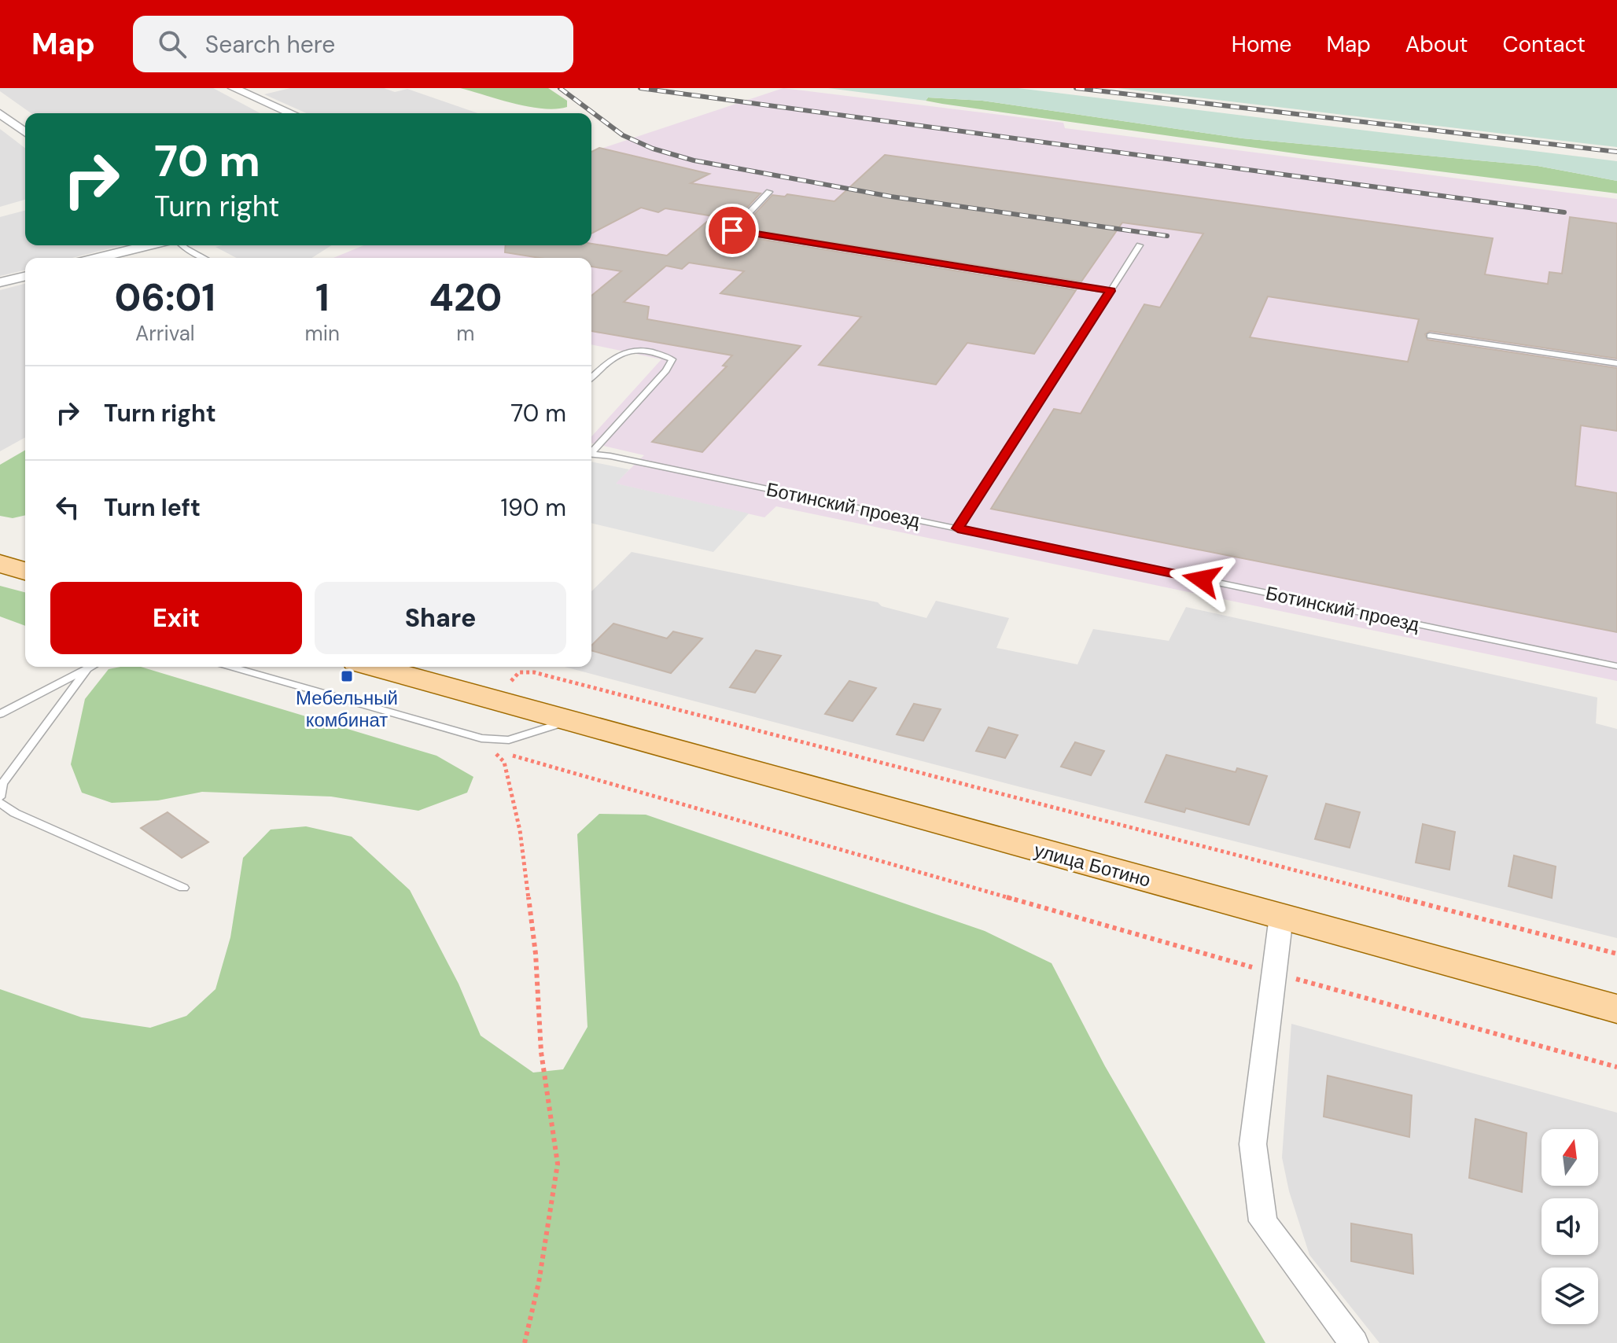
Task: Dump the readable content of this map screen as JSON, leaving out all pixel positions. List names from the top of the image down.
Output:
{
  "streets": {
    "main road": ["улица Ботино"],
    "lane": ["Ботинский проезд"]
  },
  "places": {
    "transit": ["Мебельный комбинат"]
  },
  "north": "top",
  "page": {
    "header": "Map",
    "search": "Search here",
    "nav": [
      "Home",
      "Map",
      "About",
      "Contact"
    ],
    "turn": ["70 m", "Turn right"],
    "eta": [
      "06:01",
      "Arrival",
      "1",
      "min",
      "420",
      "m"
    ],
    "list": [
      {
        "name": "Turn right",
        "value": "70 m"
      },
      {
        "name": "Turn left",
        "value": "190 m"
      }
    ],
    "buttons": ["Exit", "Share"]
  }
}
